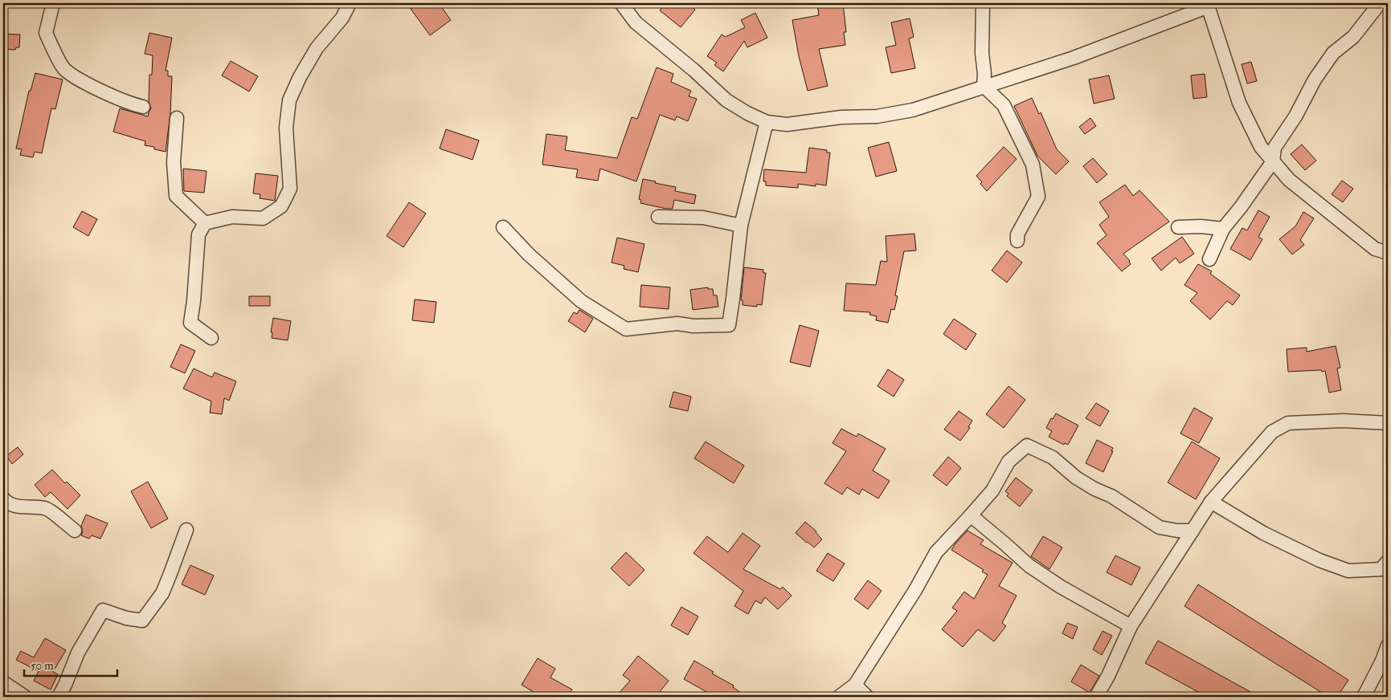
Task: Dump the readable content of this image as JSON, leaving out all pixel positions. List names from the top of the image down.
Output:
{
  "scale_bar": "50 m"
}
